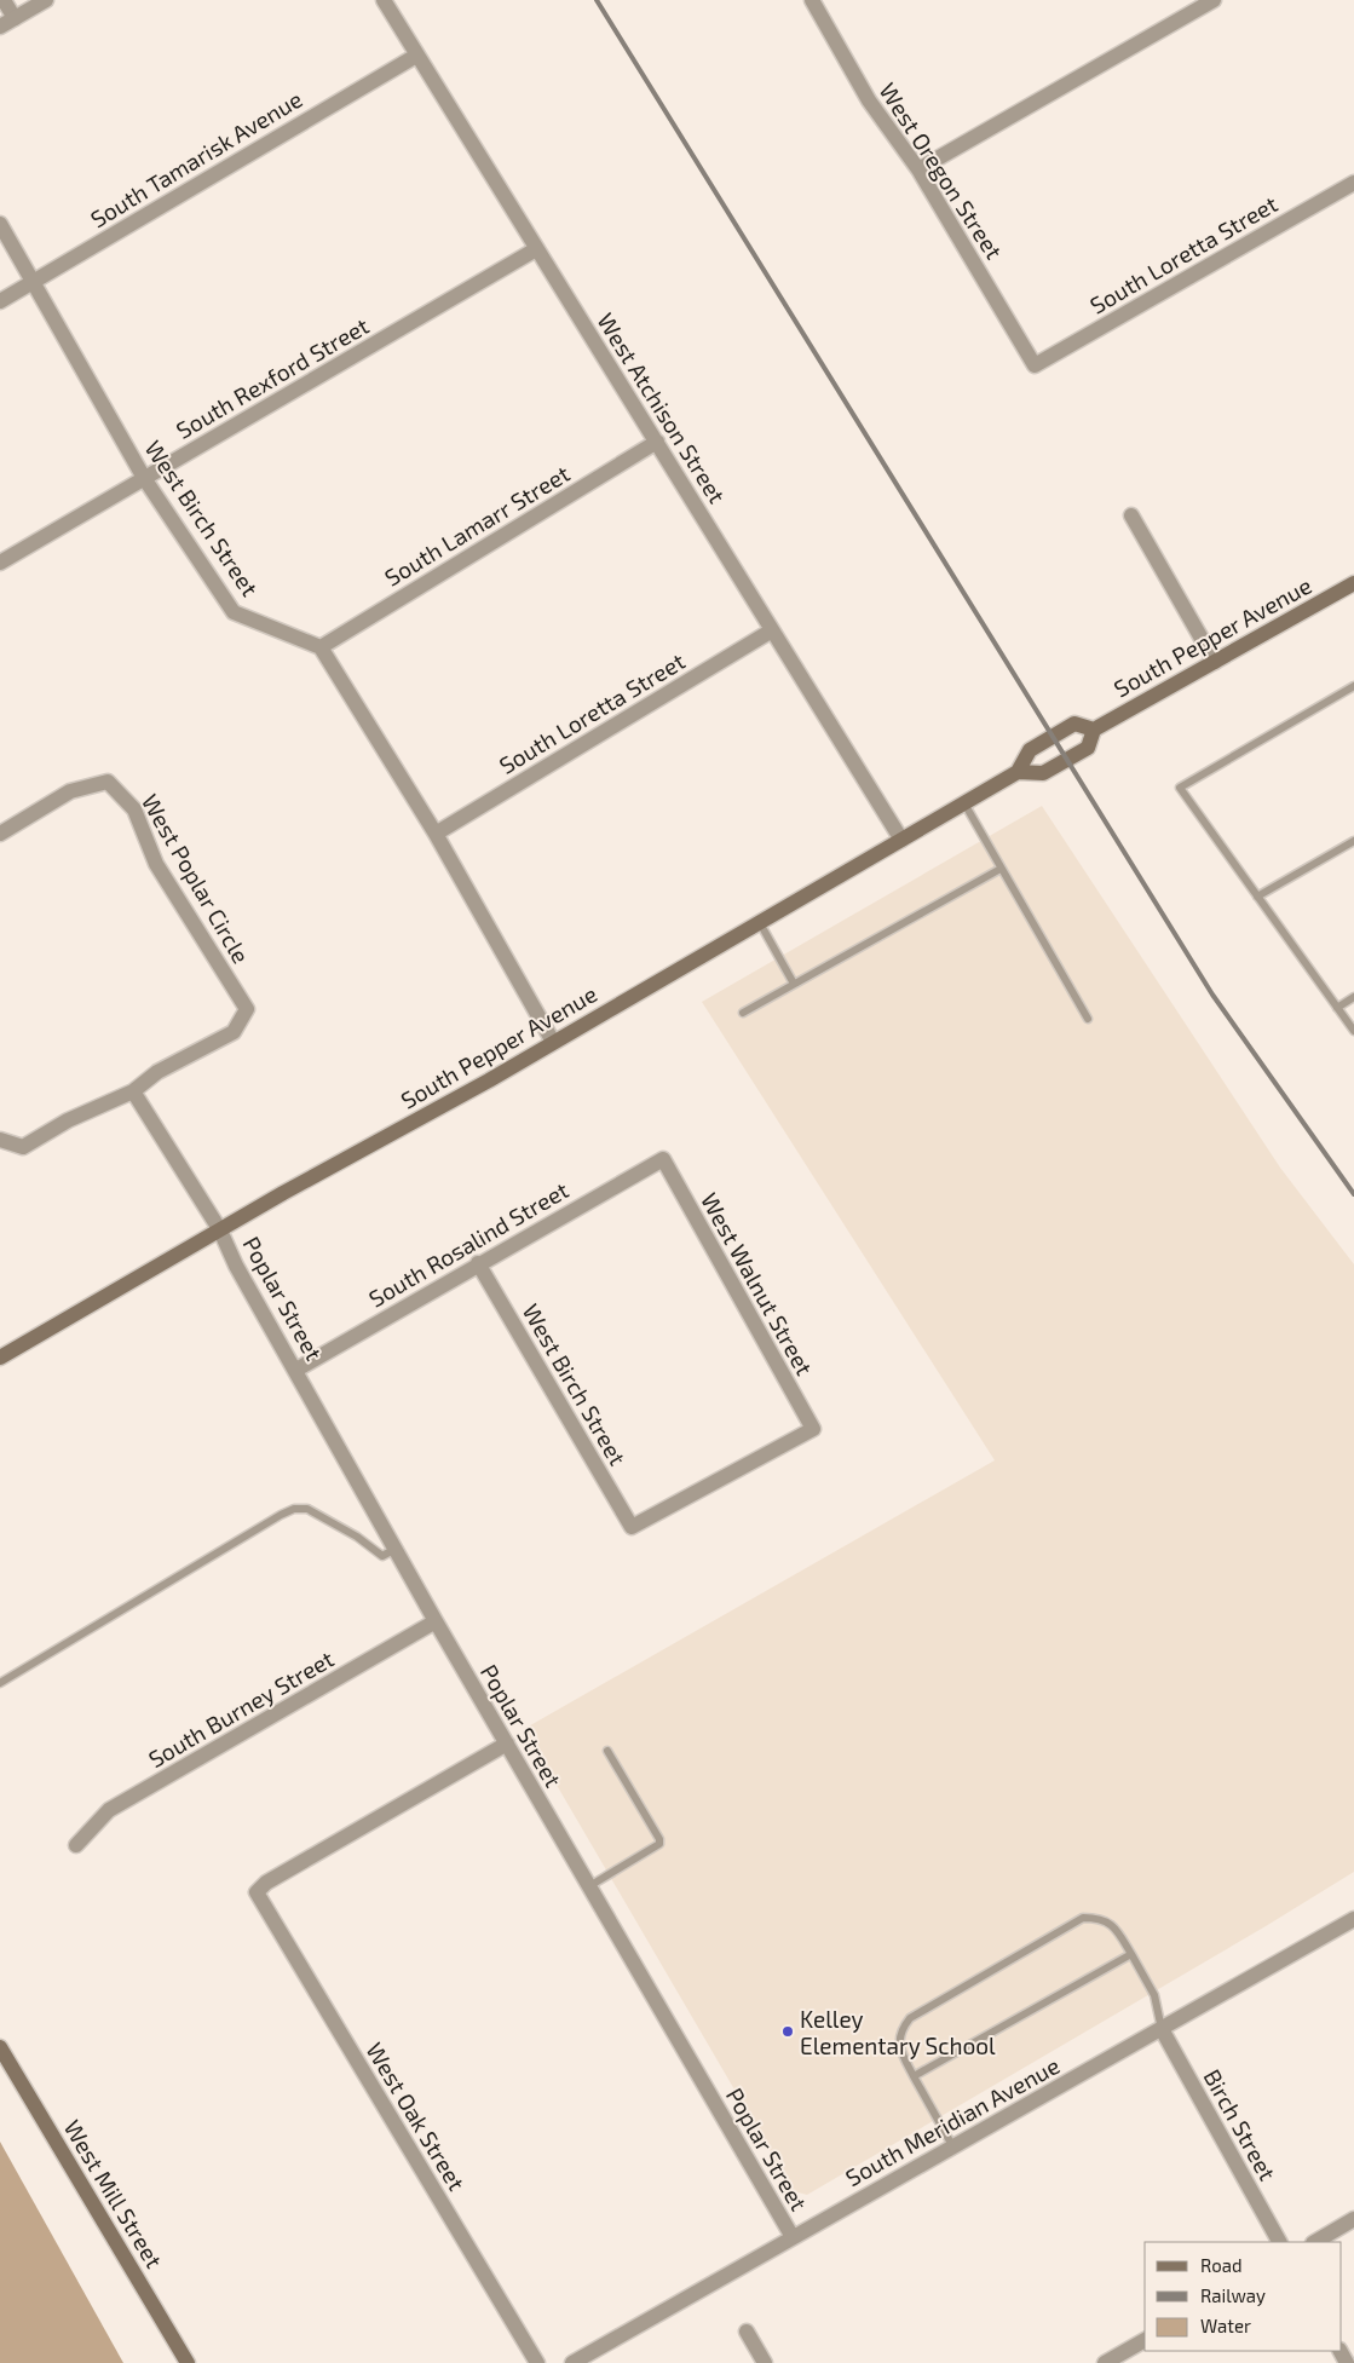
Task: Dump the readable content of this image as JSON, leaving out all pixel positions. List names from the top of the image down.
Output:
{
  "streets": {
    "main road": ["South Pepper Avenue", "West Mill Street"],
    "street": [
      "South Tamarisk Avenue",
      "West Oregon Street",
      "South Loretta Street",
      "South Rexford Street",
      "West Atchison Street",
      "West Birch Street",
      "South Lamarr Street",
      "West Poplar Circle",
      "South Rosalind Street",
      "West Walnut Street",
      "Poplar Street",
      "South Burney Street",
      "West Oak Street",
      "South Meridian Avenue",
      "Birch Street"
    ]
  },
  "crossings": [
    ["South Tamarisk Avenue", "West Atchison Street"],
    ["South Tamarisk Avenue", "West Birch Street"],
    ["West Oregon Street", "South Loretta Street"],
    ["South Loretta Street", "West Atchison Street"],
    ["South Rexford Street", "West Atchison Street"],
    ["South Rexford Street", "West Birch Street"],
    ["West Atchison Street", "South Lamarr Street"],
    ["West Atchison Street", "South Pepper Avenue"],
    ["West Birch Street", "South Lamarr Street"],
    ["West Birch Street", "South Rosalind Street"],
    ["West Birch Street", "West Walnut Street"],
    ["South Pepper Avenue", "Poplar Street"],
    ["West Poplar Circle", "Poplar Street"],
    ["South Rosalind Street", "West Walnut Street"],
    ["South Rosalind Street", "Poplar Street"],
    ["Poplar Street", "South Burney Street"],
    ["Poplar Street", "West Oak Street"],
    ["Poplar Street", "South Meridian Avenue"],
    ["South Meridian Avenue", "Birch Street"]
  ],
  "places": ["Kelley Elementary School"],
  "legend": ["Road", "Railway", "Water"]
}
